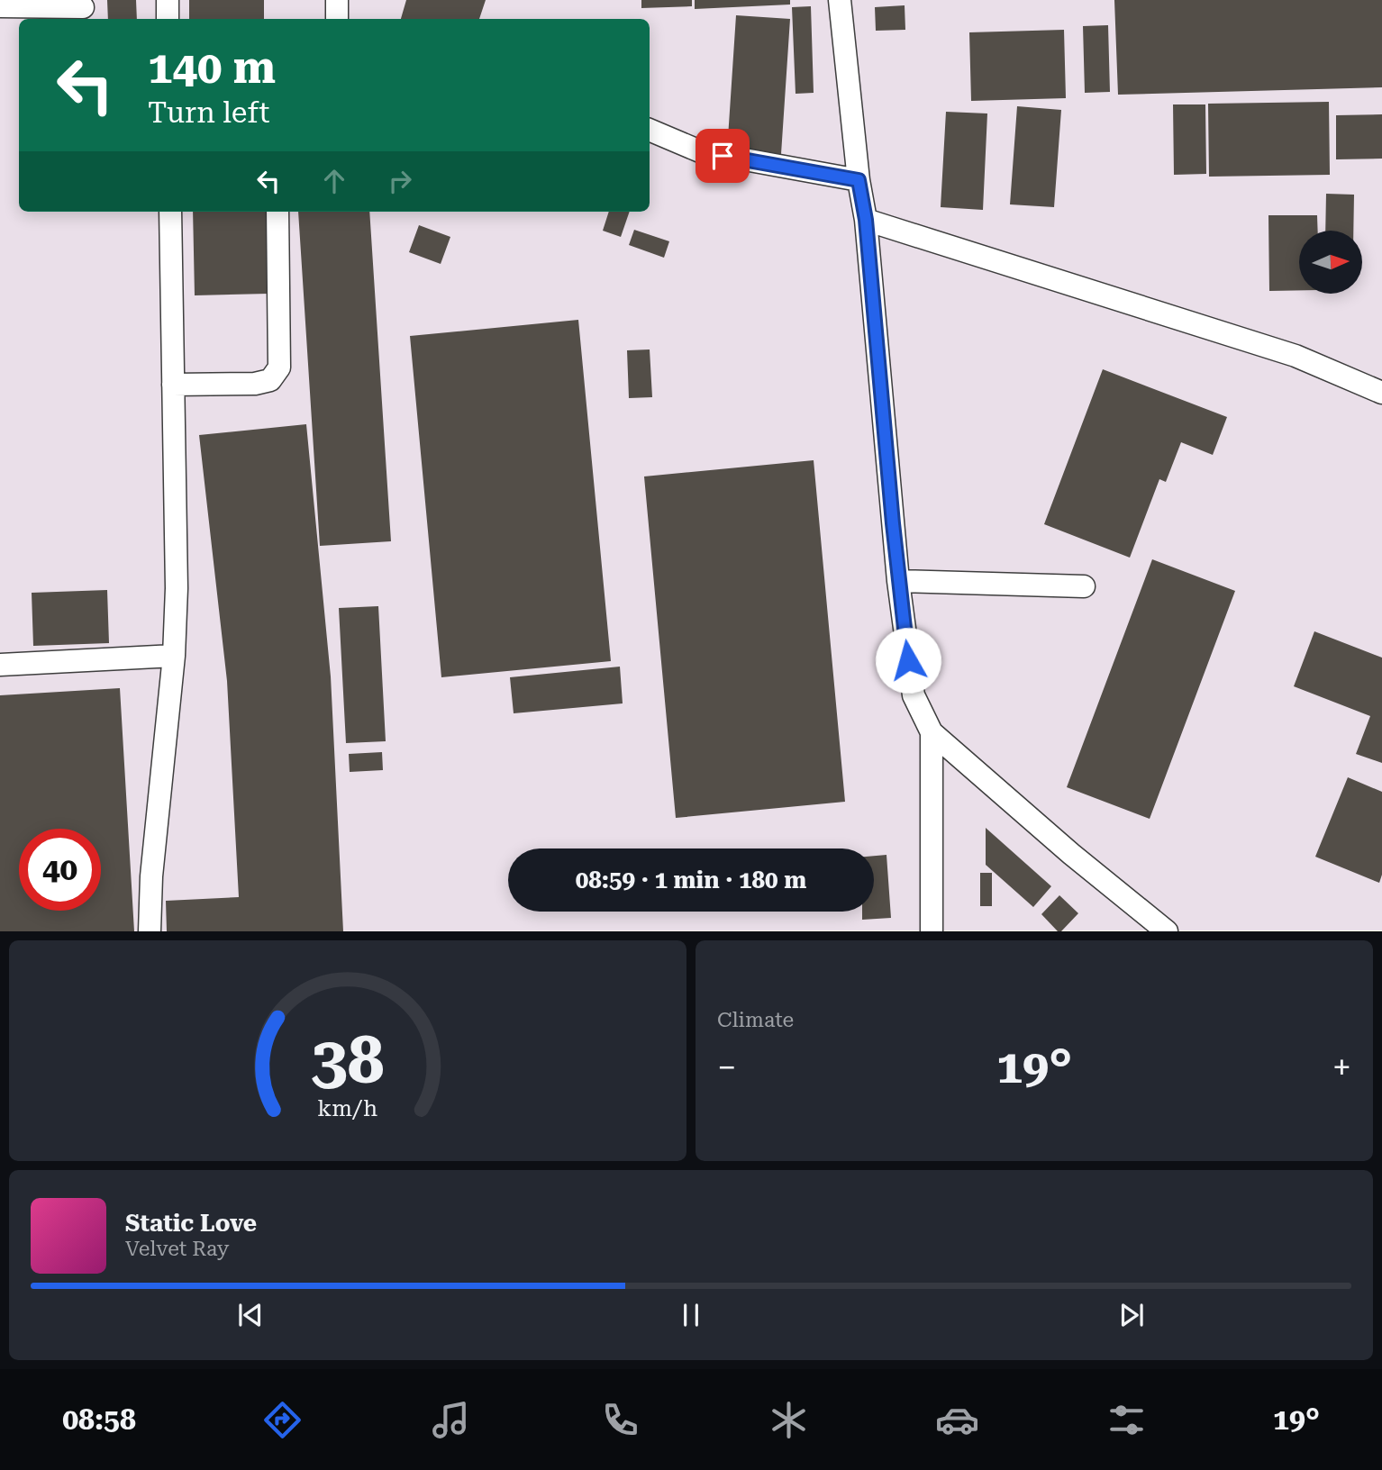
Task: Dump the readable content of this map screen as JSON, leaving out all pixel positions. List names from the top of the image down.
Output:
{
  "north": "right",
  "page": {
    "turn": ["140 m", "Turn left"],
    "limit": "40",
    "trip": "08:59 · 1 min · 180 m",
    "tile": "Climate",
    "heat": ["−", "19°", "+"],
    "song": ["Static Love", "Velvet Ray"],
    "tabs": ["08:58", "19°"],
    "gauge": ["38", "km/h"]
  }
}
